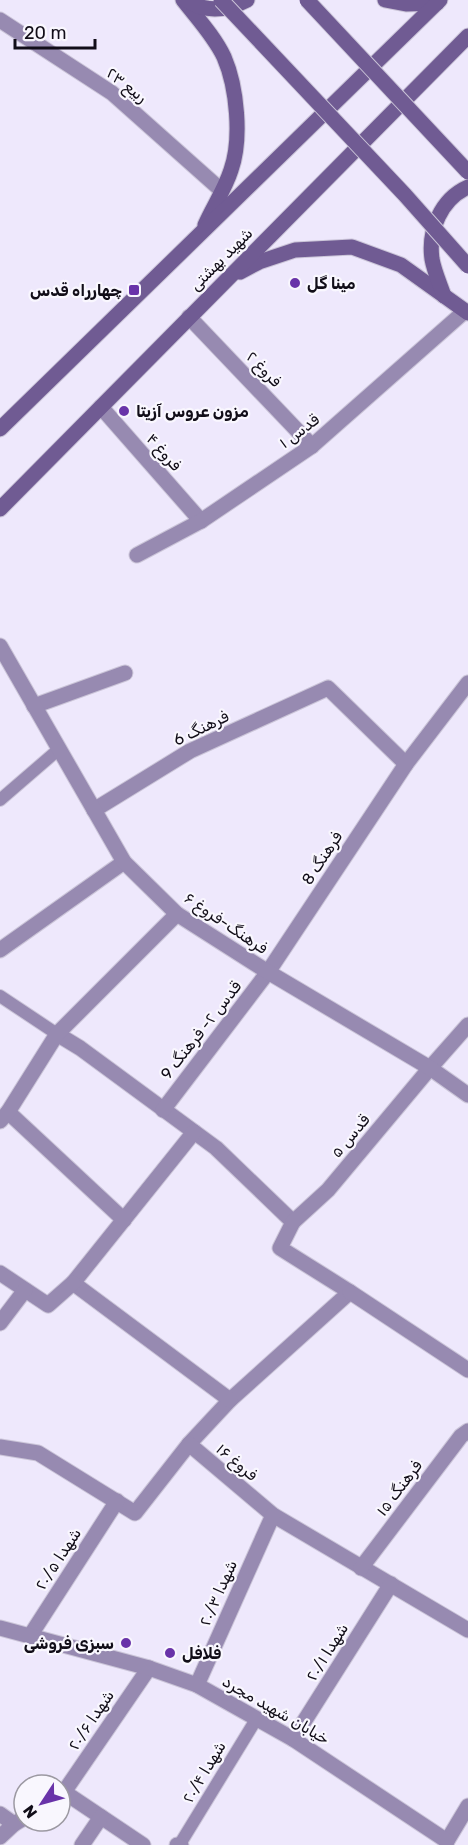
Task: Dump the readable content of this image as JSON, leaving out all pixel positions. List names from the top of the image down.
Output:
{
  "streets": {
    "main road": ["شهید بهشتی"],
    "street": [
      "ربیع ۲۳",
      "فروغ ۲",
      "قدس ۱",
      "فروغ ۴",
      "فرهنگ 6",
      "فرهنگ 8",
      "فرهنگ-فروغ ۶",
      "قدس ۲- فرهنگ 9",
      "قدس ۵",
      "فروغ ۱۶",
      "فرهنگ ۱۵",
      "شهدا ۲۰/۵",
      "شهدا ۲۰/۳",
      "شهدا ۲۰/۱",
      "خیابان شهید مجرد",
      "شهدا ۲۰/۶"
    ],
    "lane": ["شهدا ۲۰/۴"]
  },
  "crossings": [
    ["شهید بهشتی", "فروغ ۲"],
    ["شهید بهشتی", "فروغ ۴"],
    ["فروغ ۲", "قدس ۱"],
    ["قدس ۱", "فروغ ۴"],
    ["فرهنگ 6", "فرهنگ 8"],
    ["فرهنگ 6", "فرهنگ-فروغ ۶"],
    ["فرهنگ 8", "فرهنگ-فروغ ۶"],
    ["فرهنگ 8", "قدس ۲- فرهنگ 9"],
    ["فرهنگ-فروغ ۶", "قدس ۲- فرهنگ 9"],
    ["فرهنگ-فروغ ۶", "قدس ۵"],
    ["فروغ ۱۶", "فرهنگ ۱۵"],
    ["فروغ ۱۶", "شهدا ۲۰/۳"],
    ["فروغ ۱۶", "شهدا ۲۰/۱"],
    ["شهدا ۲۰/۵", "خیابان شهید مجرد"],
    ["شهدا ۲۰/۳", "خیابان شهید مجرد"],
    ["شهدا ۲۰/۱", "خیابان شهید مجرد"],
    ["خیابان شهید مجرد", "شهدا ۲۰/۶"],
    ["خیابان شهید مجرد", "شهدا ۲۰/۴"]
  ],
  "places": {
    "other": [
      "مینا گل",
      "مزون عروس آزیتا",
      "سبزی فروشی",
      "فلافل"
    ],
    "transit": ["چهارراه قدس"]
  },
  "scale_bar": "20 m",
  "north": "bottom left"
}
